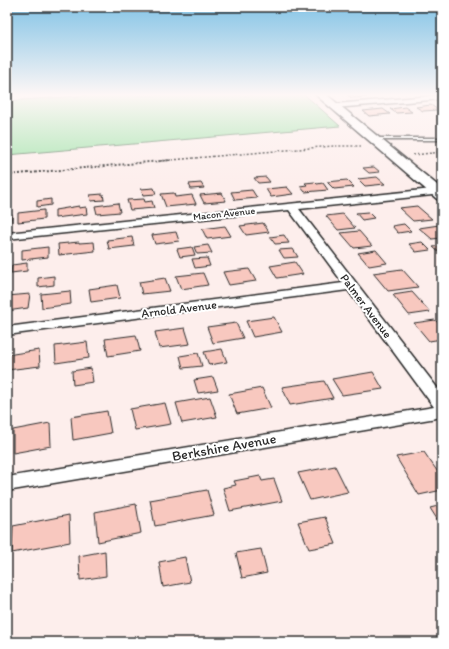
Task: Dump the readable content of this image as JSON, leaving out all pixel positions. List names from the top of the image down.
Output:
{
  "streets": {
    "street": [
      "Macon Avenue",
      "Palmer Avenue",
      "Arnold Avenue",
      "Berkshire Avenue"
    ]
  },
  "crossings": [
    ["Macon Avenue", "Palmer Avenue"],
    ["Palmer Avenue", "Arnold Avenue"]
  ]
}
